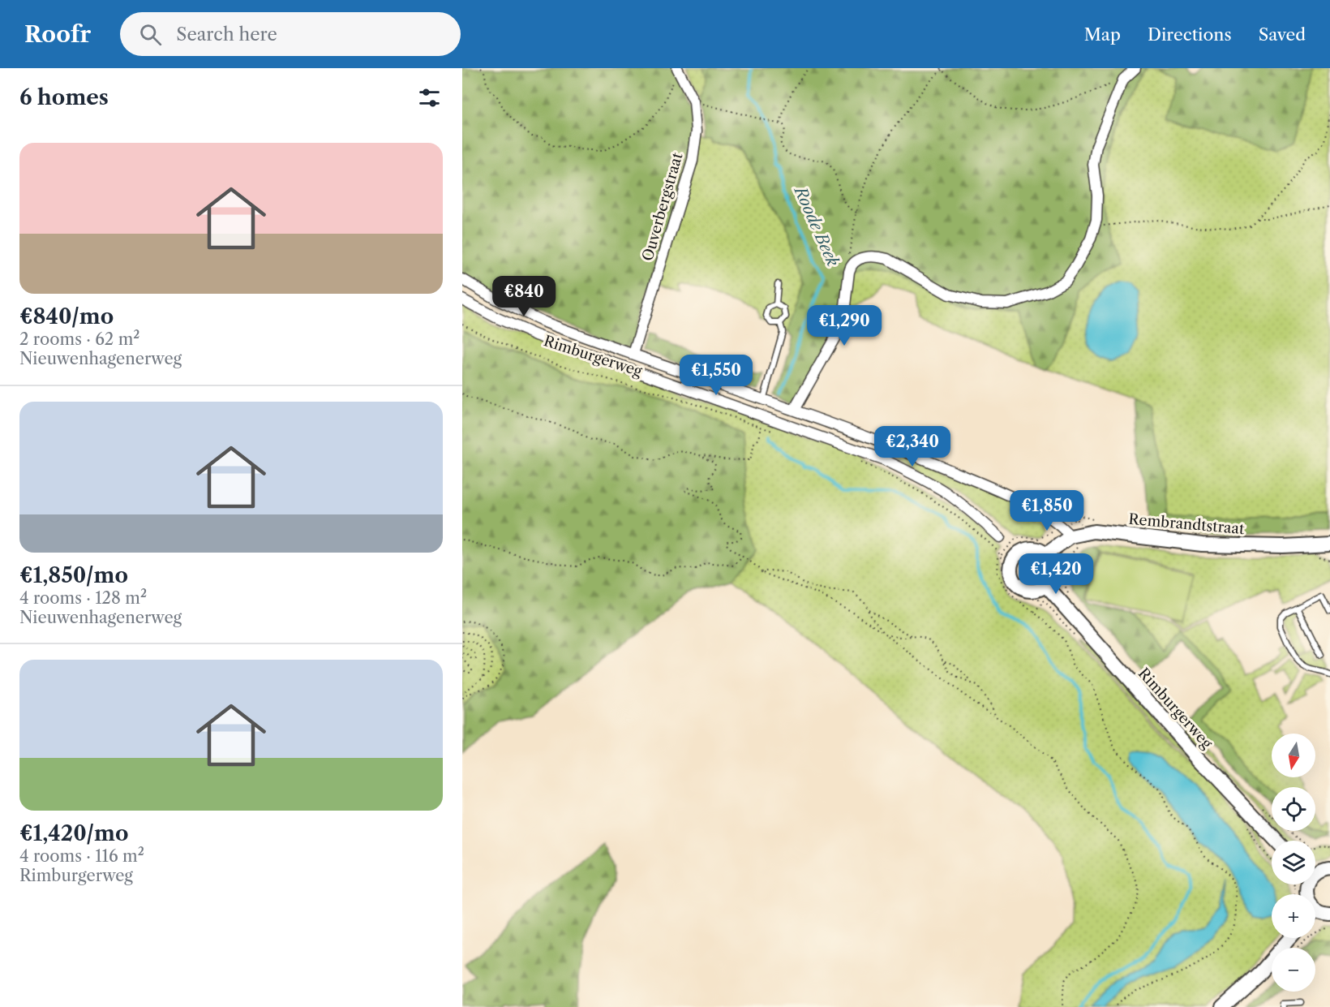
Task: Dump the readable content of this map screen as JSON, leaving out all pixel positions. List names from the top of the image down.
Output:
{
  "streets": {
    "street": ["Ouverbergstraat", "Rimburgerweg", "Rembrandtstraat"]
  },
  "crossings": [
    ["Rimburgerweg", "Rembrandtstraat"]
  ],
  "water": ["Roode Beek"],
  "north": "bottom",
  "page": {
    "header": "Roofr",
    "search": "Search here",
    "nav": ["Map", "Directions", "Saved"],
    "heading": "6 homes",
    "list": [
      {
        "name": "€840/mo",
        "note": "2 rooms · 62 m² · Nieuwenhagenerweg"
      },
      {
        "name": "€1,850/mo",
        "note": "4 rooms · 128 m² · Nieuwenhagenerweg"
      },
      {
        "name": "€1,420/mo",
        "note": "4 rooms · 116 m² · Rimburgerweg"
      }
    ],
    "price": [
      "€840",
      "€1,290",
      "€1,550",
      "€2,340",
      "€1,850",
      "€1,420"
    ],
    "map_buttons": ["+", "−"]
  }
}
